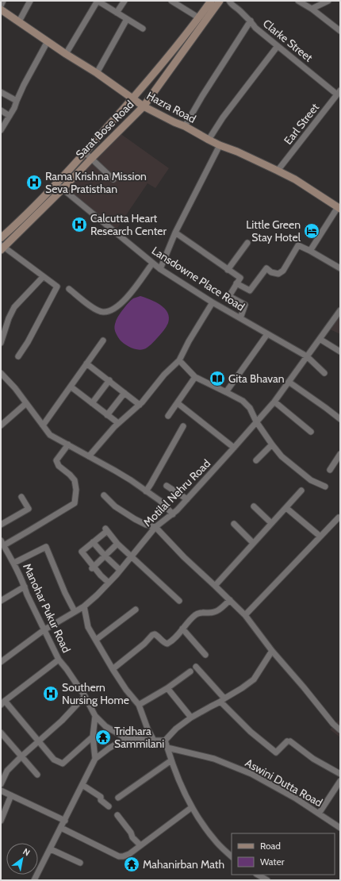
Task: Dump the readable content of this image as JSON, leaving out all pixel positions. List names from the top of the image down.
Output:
{
  "streets": {
    "main road": ["Hazra Road", "Sarat Bose Road"],
    "street": [
      "Clarke Street",
      "Earl Street",
      "Lansdowne Place Road",
      "Motilal Nehru Road",
      "Manohar Pukur Road",
      "Aswini Dutta Road"
    ]
  },
  "crossings": [
    ["Clarke Street", "Earl Street"],
    ["Hazra Road", "Earl Street"],
    ["Hazra Road", "Sarat Bose Road"],
    ["Sarat Bose Road", "Lansdowne Place Road"],
    ["Lansdowne Place Road", "Motilal Nehru Road"],
    ["Motilal Nehru Road", "Manohar Pukur Road"]
  ],
  "places": {
    "hospital": ["Rama Krishna Mission Seva Pratisthan", "Calcutta Heart Research Center", "Southern Nursing Home"],
    "hotel": ["Little Green Stay Hotel"],
    "library": ["Gita Bhavan"],
    "temple": ["Tridhara Sammilani", "Mahanirban Math"]
  },
  "legend": ["Road", "Water"],
  "north": "top right"
}
